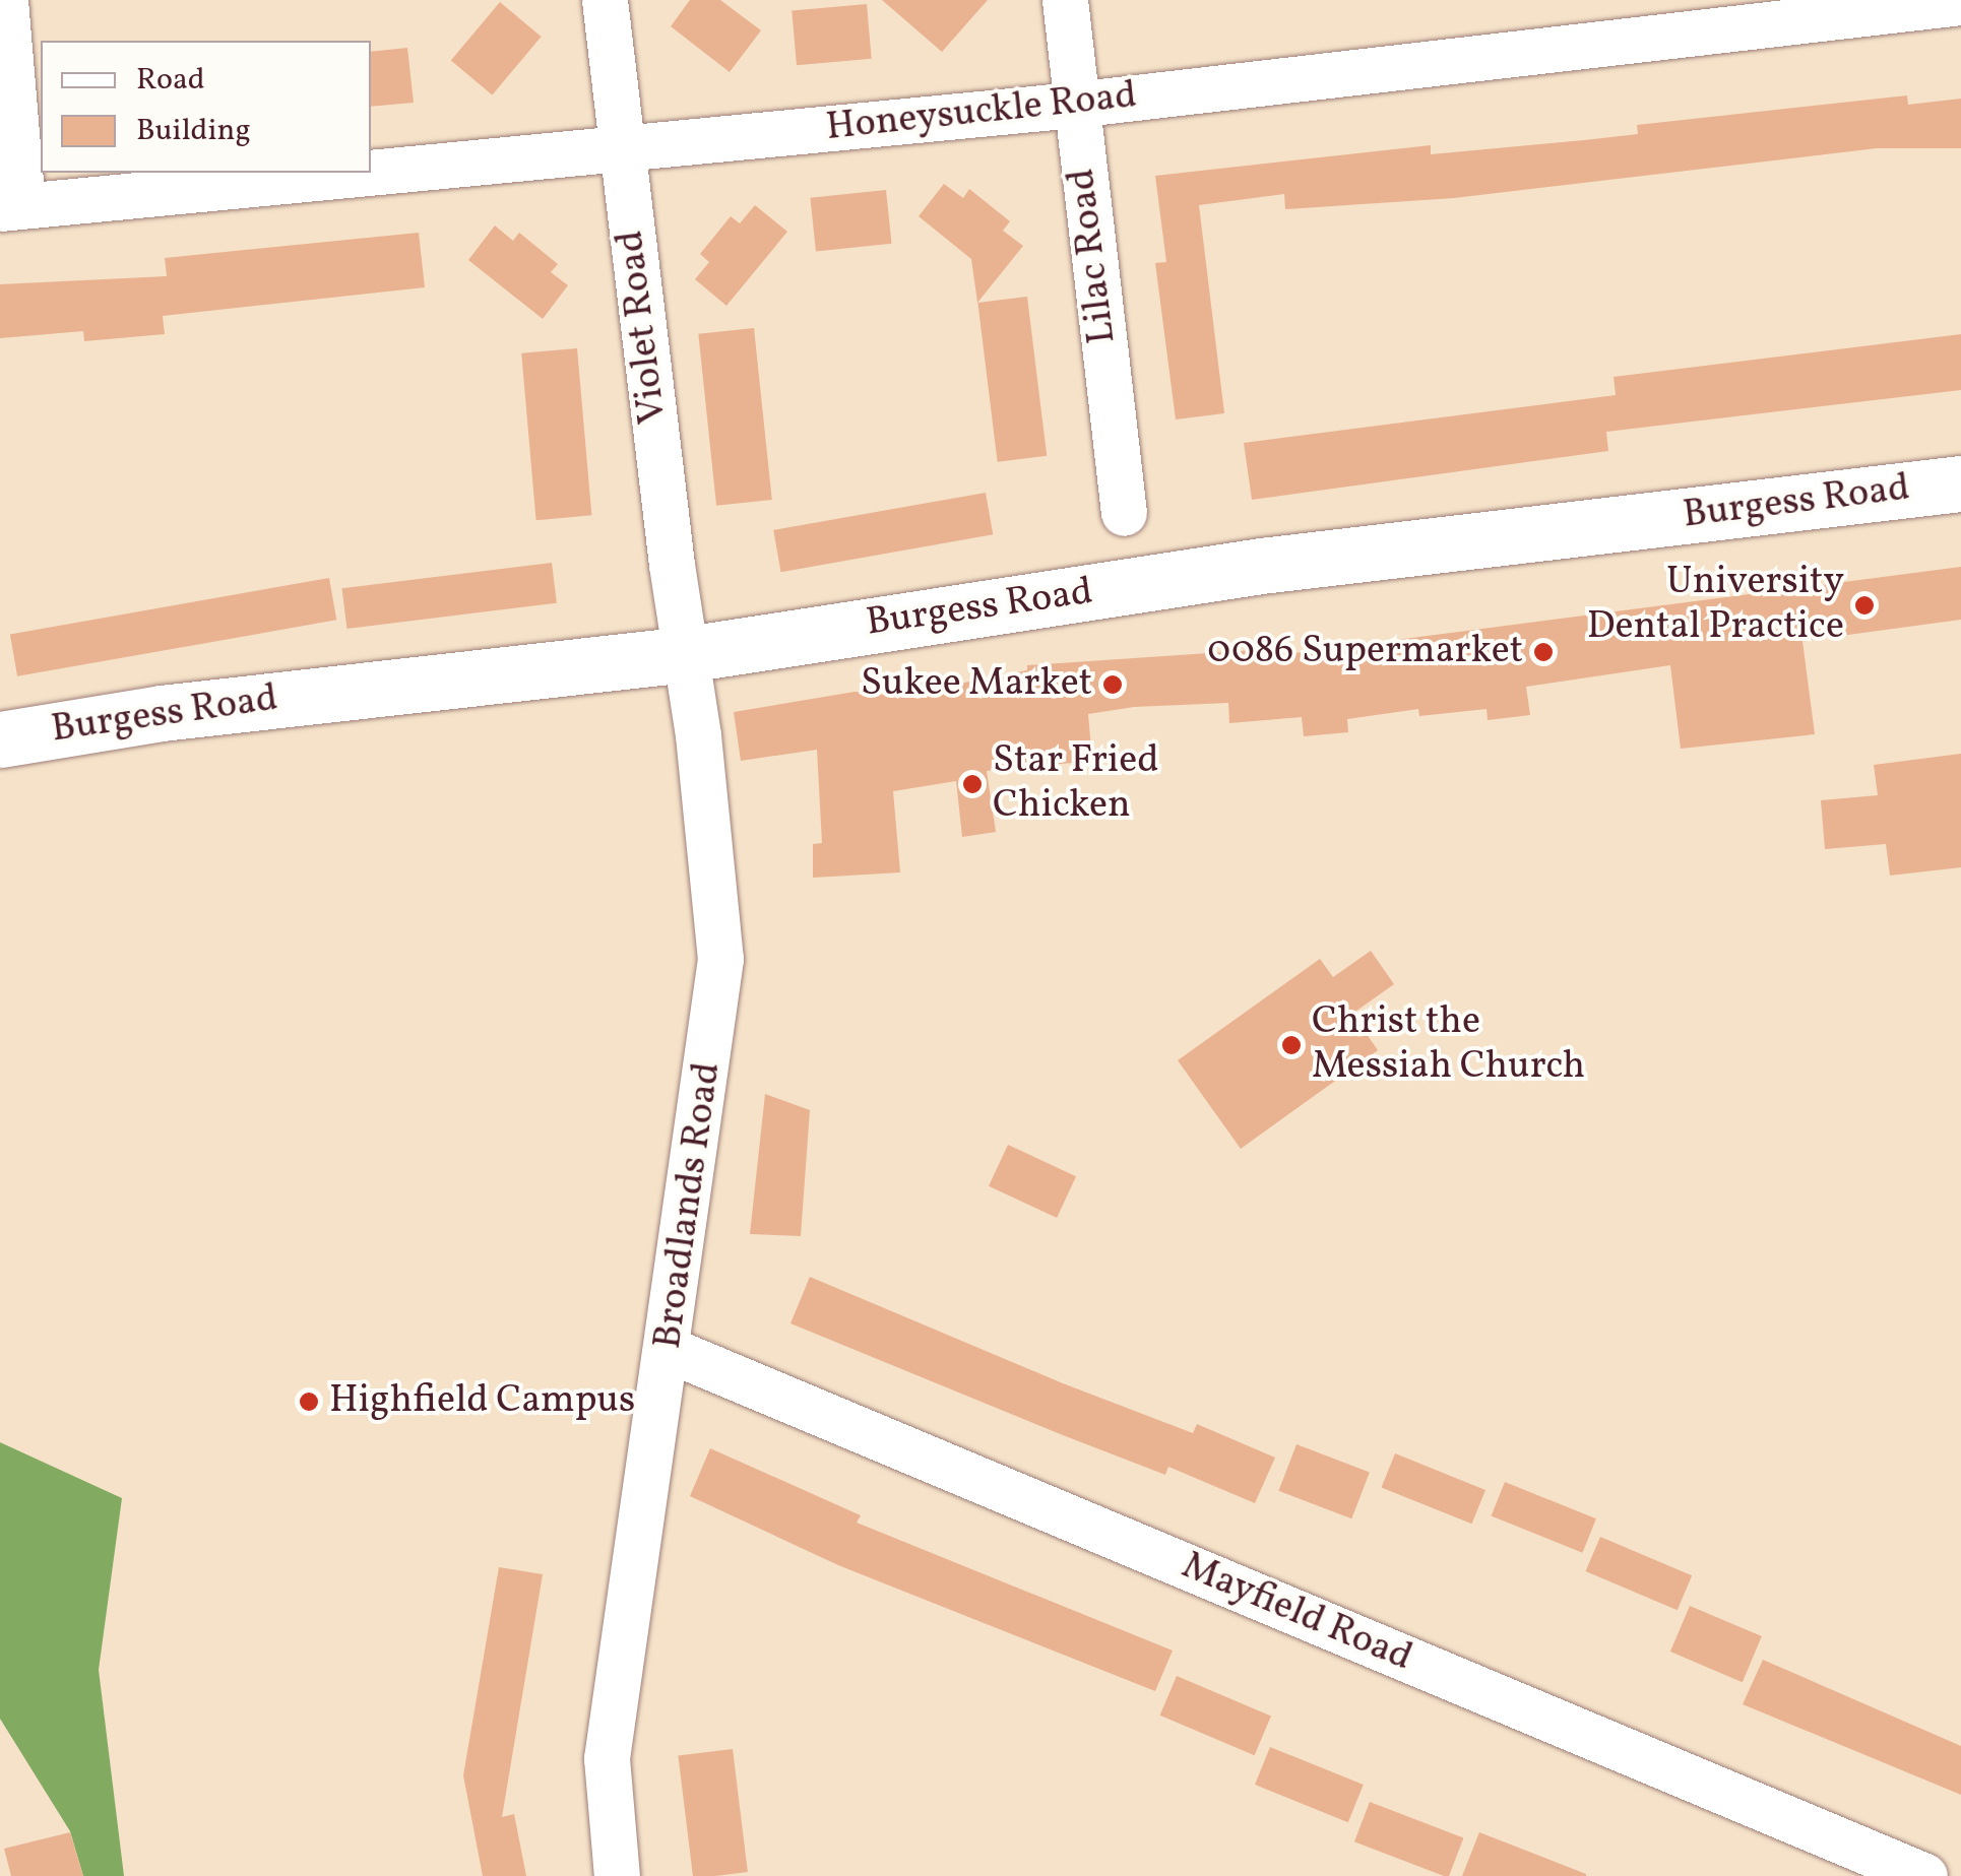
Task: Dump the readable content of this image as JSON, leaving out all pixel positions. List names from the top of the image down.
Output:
{
  "streets": {
    "main road": ["Burgess Road"],
    "street": [
      "Honeysuckle Road",
      "Lilac Road",
      "Violet Road",
      "Broadlands Road",
      "Mayfield Road"
    ]
  },
  "crossings": [
    ["Honeysuckle Road", "Lilac Road"],
    ["Honeysuckle Road", "Violet Road"],
    ["Violet Road", "Burgess Road"],
    ["Violet Road", "Broadlands Road"],
    ["Burgess Road", "Broadlands Road"],
    ["Broadlands Road", "Mayfield Road"]
  ],
  "places": [
    "University Dental Practice",
    "0086 Supermarket",
    "Sukee Market",
    "Star Fried Chicken",
    "Christ the Messiah Church",
    "Highfield Campus"
  ],
  "legend": ["Road", "Building"]
}
